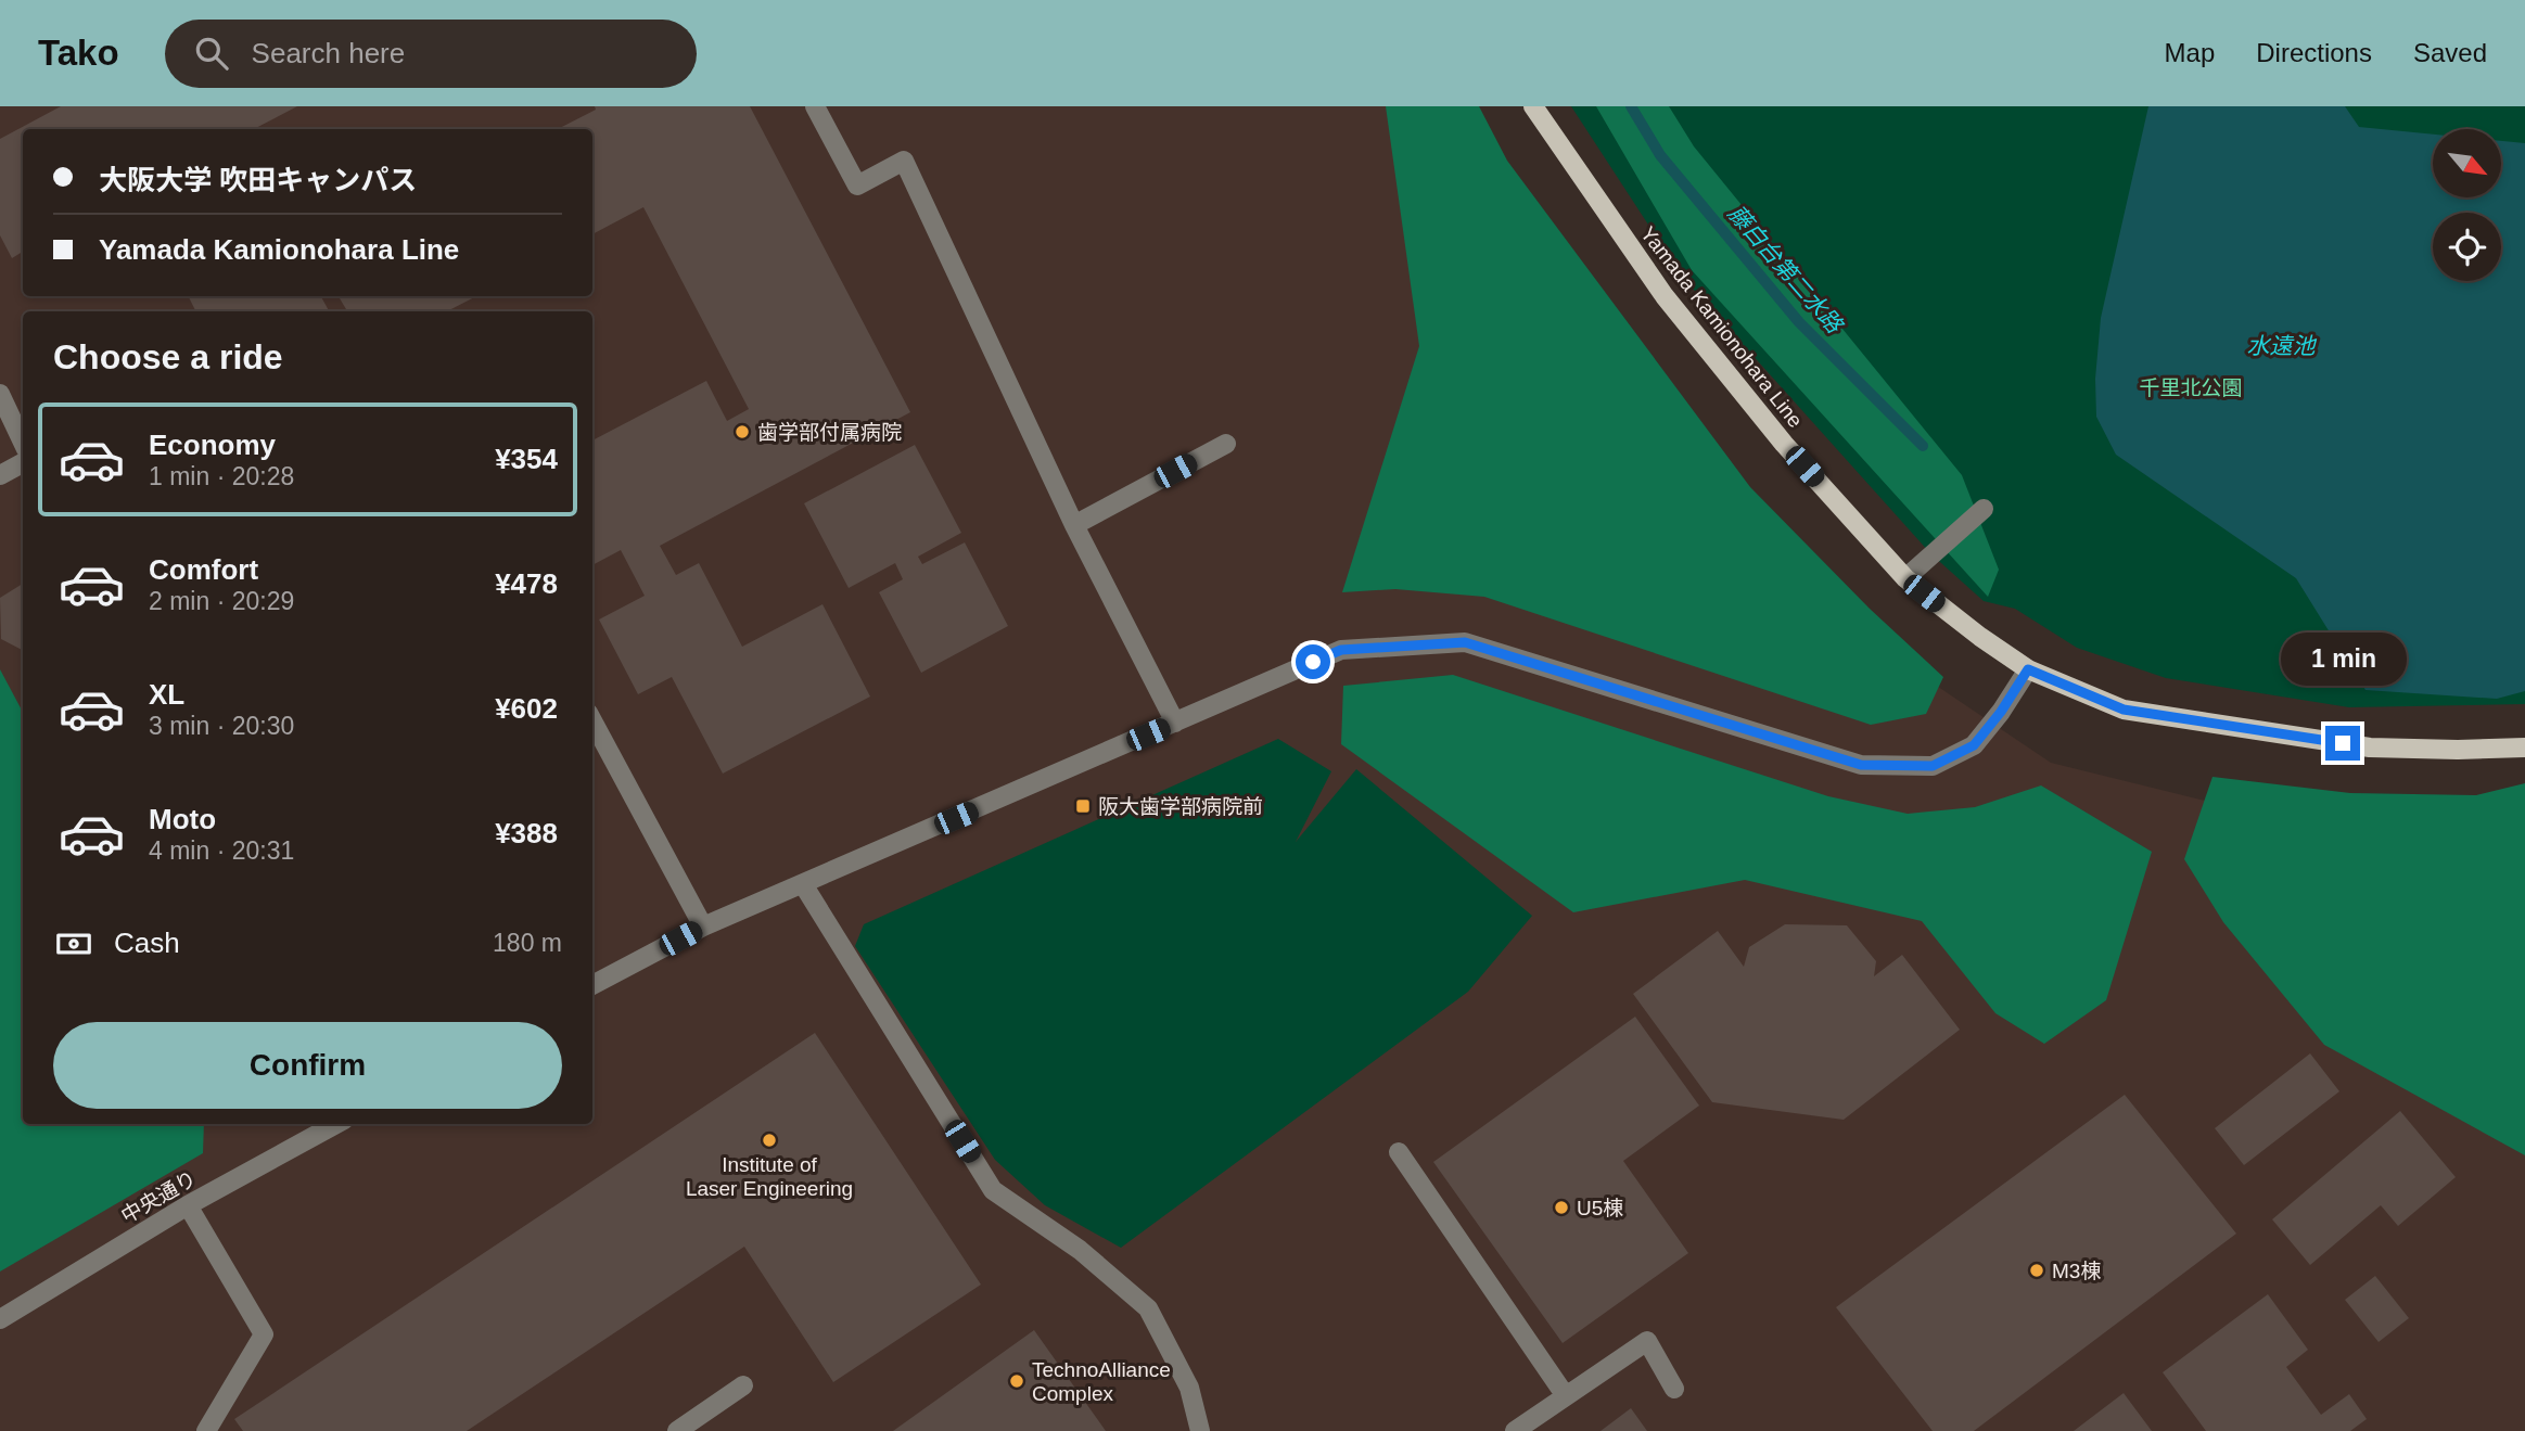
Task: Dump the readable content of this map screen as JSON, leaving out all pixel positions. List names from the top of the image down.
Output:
{
  "streets": {
    "main road": ["Yamada Kamionohara Line"],
    "street": ["中央通り"]
  },
  "water": ["藤白台第二水路", "水遠池"],
  "parks": ["千里北公園"],
  "places": {
    "other": [
      "歯学部付属病院",
      "Institute of Laser Engineering",
      "U5棟",
      "M3棟",
      "TechnoAlliance Complex"
    ],
    "transit": ["阪大歯学部病院前"]
  },
  "north": "bottom right",
  "page": {
    "header": "Tako",
    "search": "Search here",
    "nav": ["Map", "Directions", "Saved"],
    "banner": ["大阪大学 吹田キャンパス", "Yamada Kamionohara Line"],
    "heading": "Choose a ride",
    "list": [
      {
        "name": "Economy",
        "note": "1 min · 20:28",
        "value": "¥354"
      },
      {
        "name": "Comfort",
        "note": "2 min · 20:29",
        "value": "¥478"
      },
      {
        "name": "XL",
        "note": "3 min · 20:30",
        "value": "¥602"
      },
      {
        "name": "Moto",
        "note": "4 min · 20:31",
        "value": "¥388"
      }
    ],
    "bubble": "1 min",
    "pay": ["Cash", "180 m"],
    "buttons": "Confirm"
  }
}
